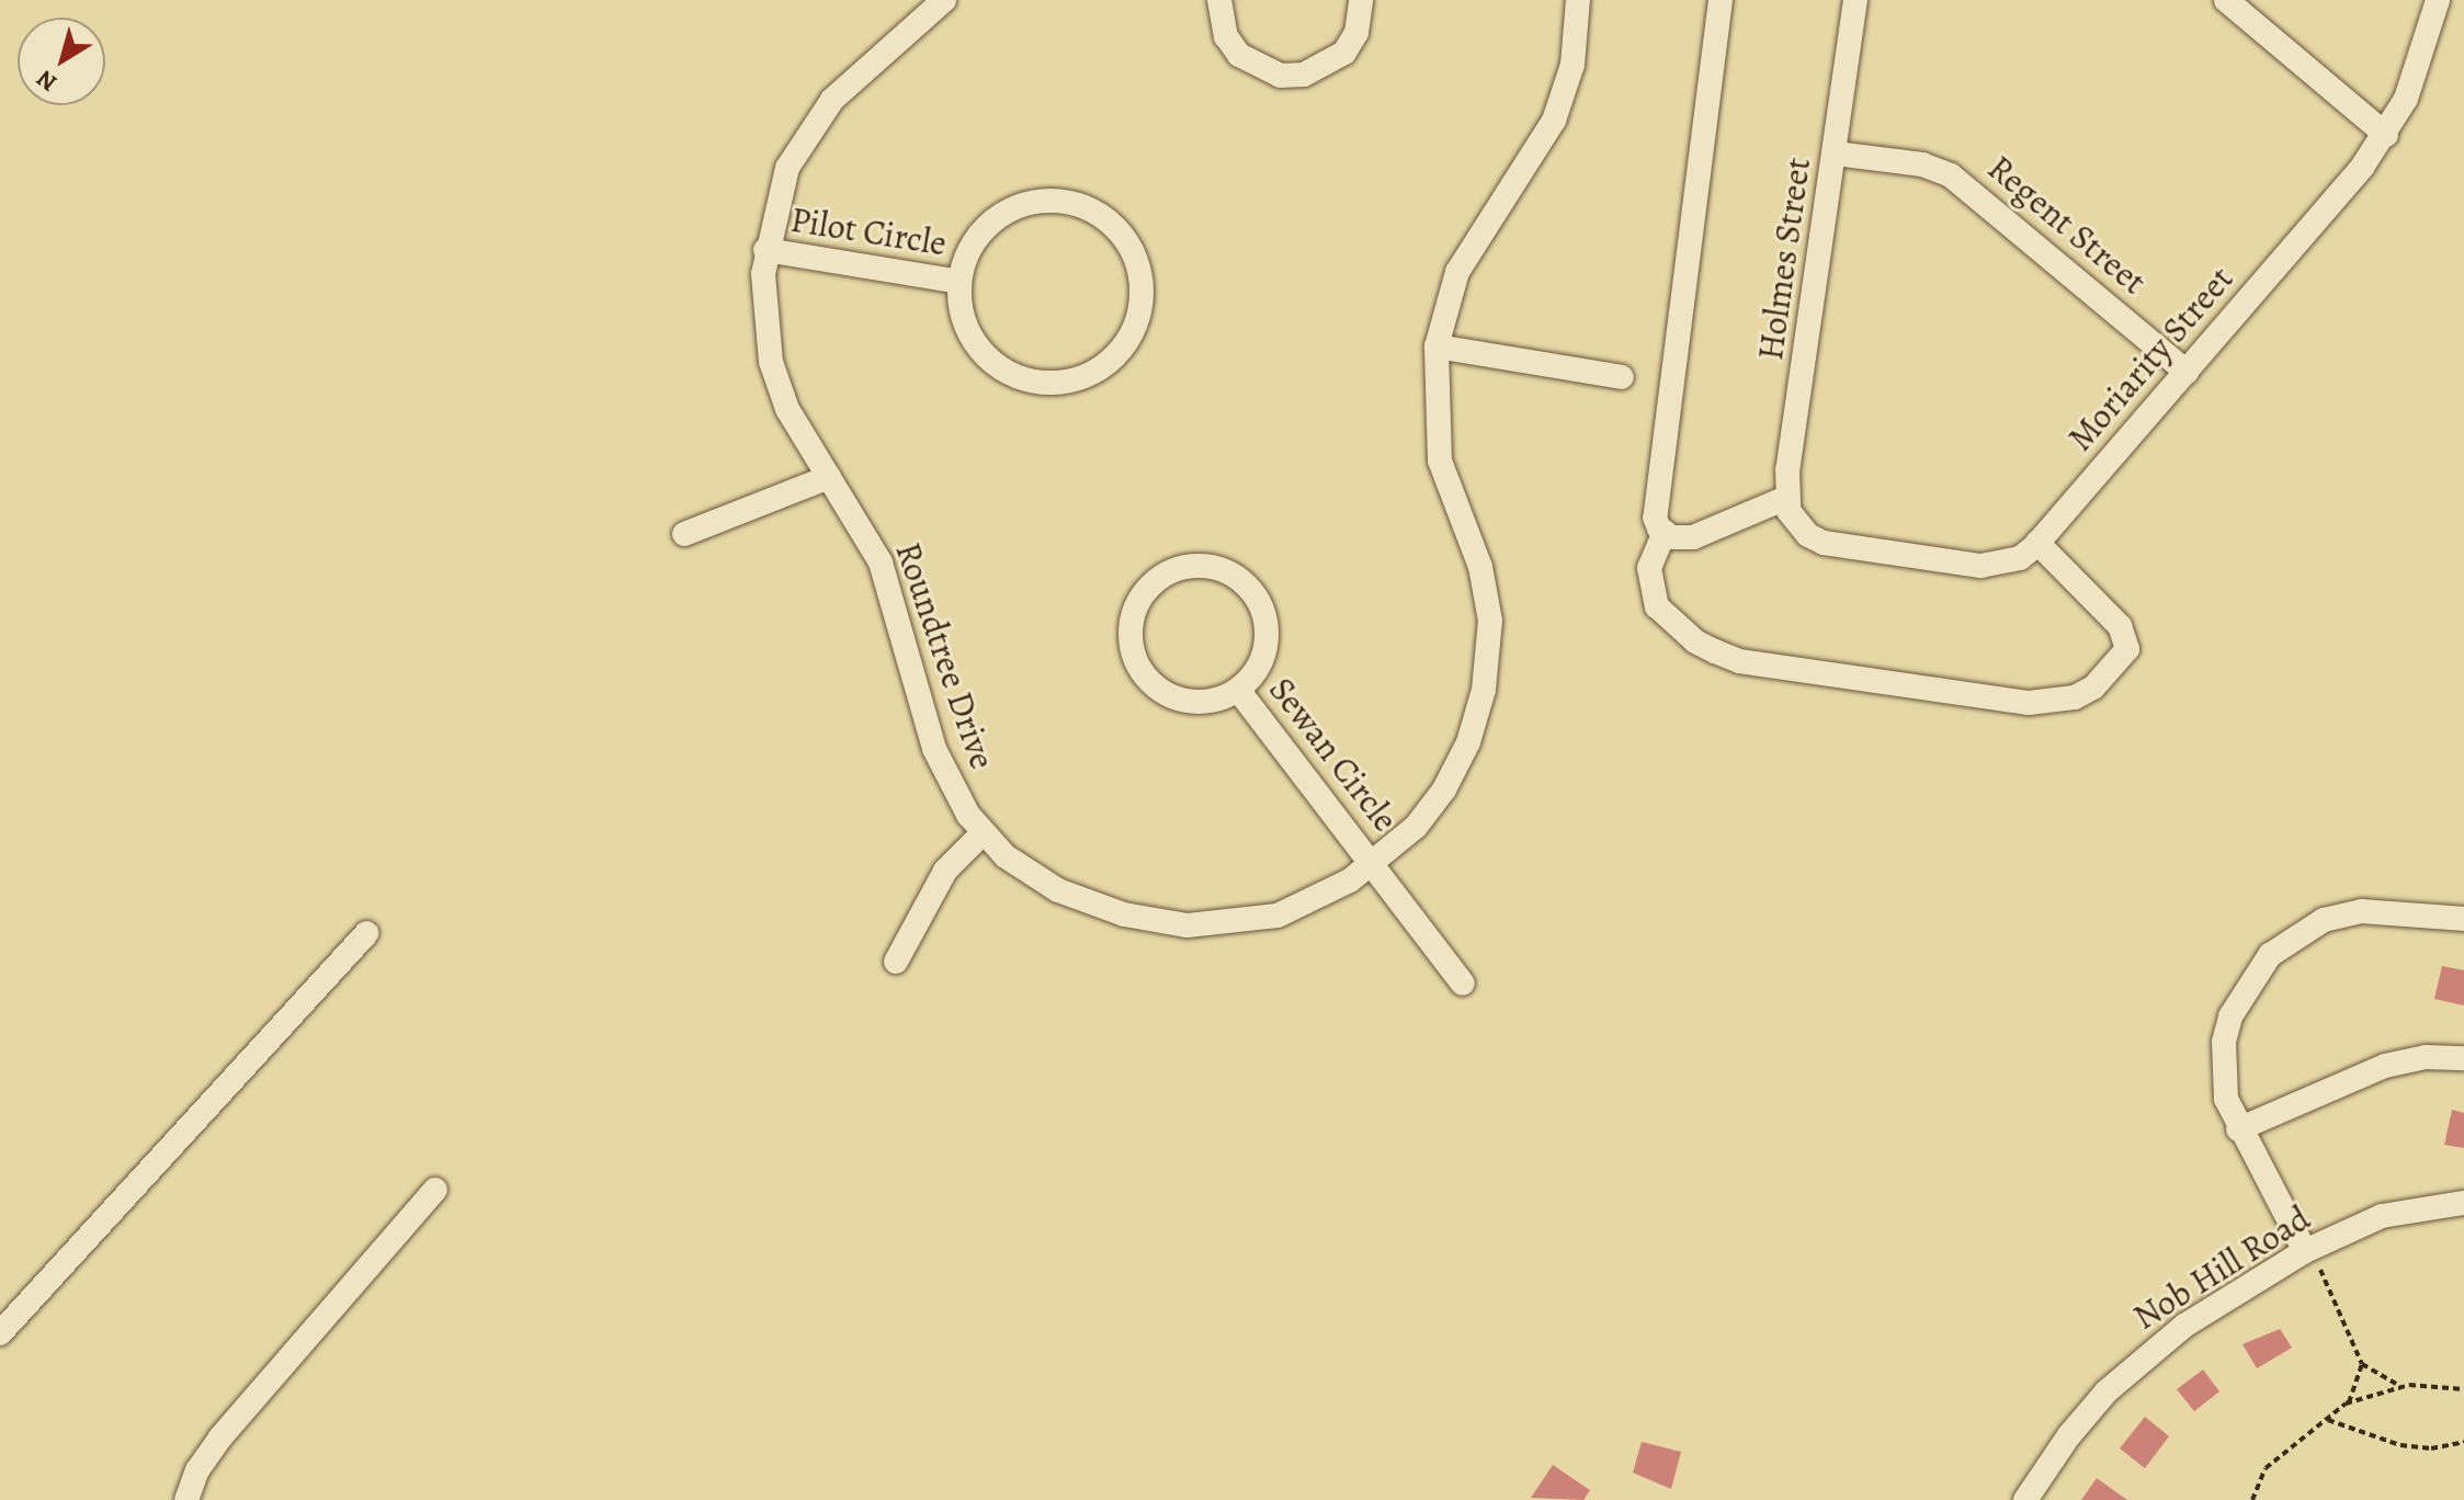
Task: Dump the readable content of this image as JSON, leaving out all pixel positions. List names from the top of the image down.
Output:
{
  "streets": {
    "street": [
      "Regent Street",
      "Pilot Circle",
      "Holmes Street",
      "Moriarity Street",
      "Roundtree Drive",
      "Sewan Circle",
      "Nob Hill Road"
    ]
  },
  "crossings": [
    ["Regent Street", "Holmes Street"],
    ["Regent Street", "Moriarity Street"],
    ["Pilot Circle", "Roundtree Drive"],
    ["Holmes Street", "Moriarity Street"],
    ["Roundtree Drive", "Sewan Circle"]
  ],
  "north": "bottom left"
}
